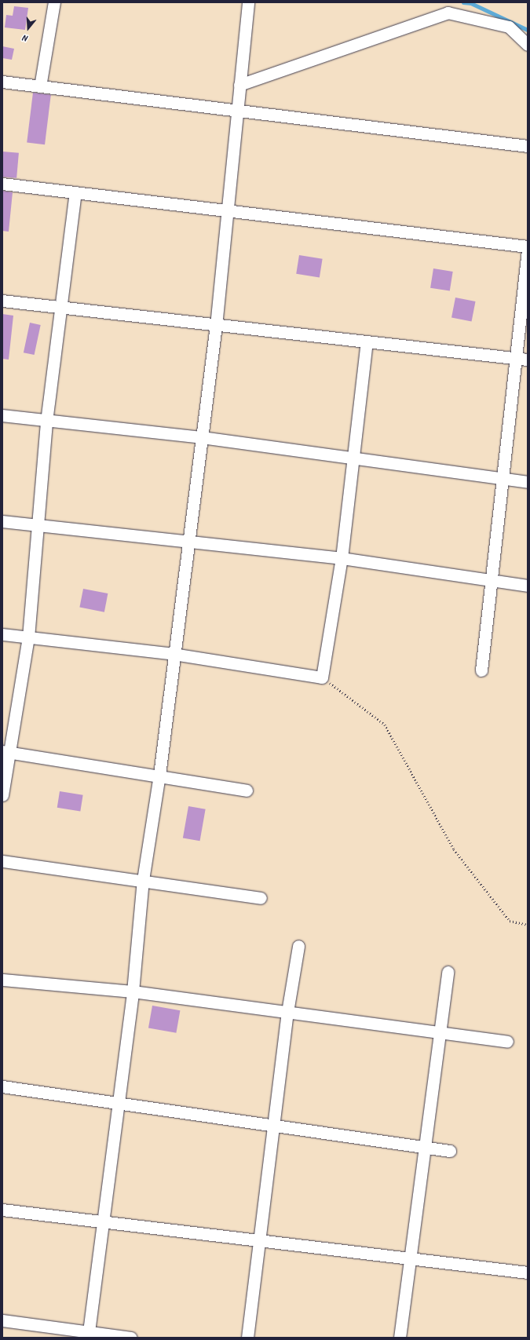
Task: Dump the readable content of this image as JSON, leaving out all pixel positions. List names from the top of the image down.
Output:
{
  "north": "bottom"
}
